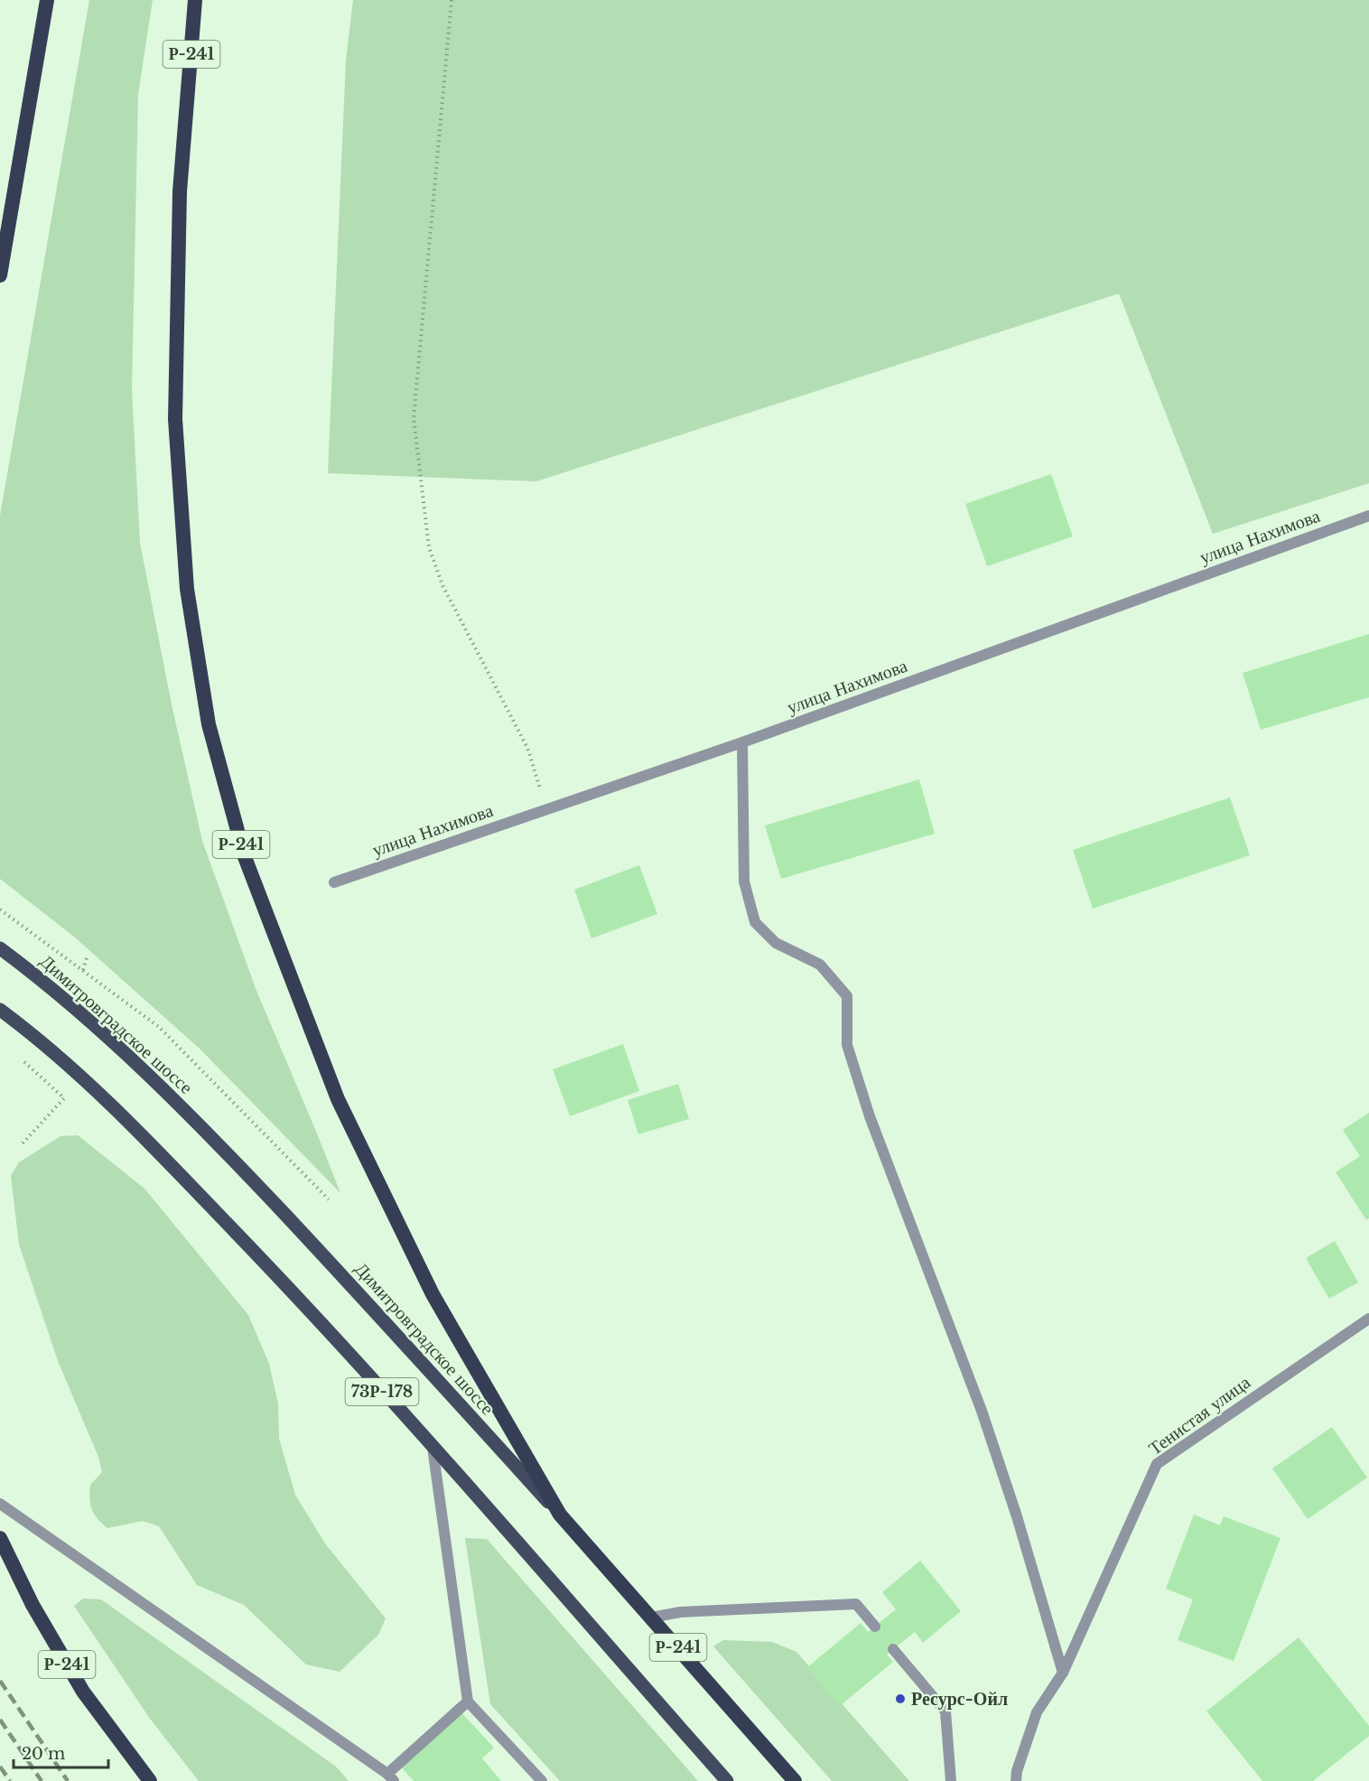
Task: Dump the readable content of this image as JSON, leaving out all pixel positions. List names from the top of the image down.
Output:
{
  "streets": {
    "highway": ["Р-241", "Димитровградское шоссе"],
    "main road": ["73Р-178"],
    "street": ["улица Нахимова", "Тенистая улица"]
  },
  "crossings": [
    ["Р-241", "Димитровградское шоссе"]
  ],
  "places": ["Ресурс-Ойл"],
  "scale_bar": "20 m"
}
